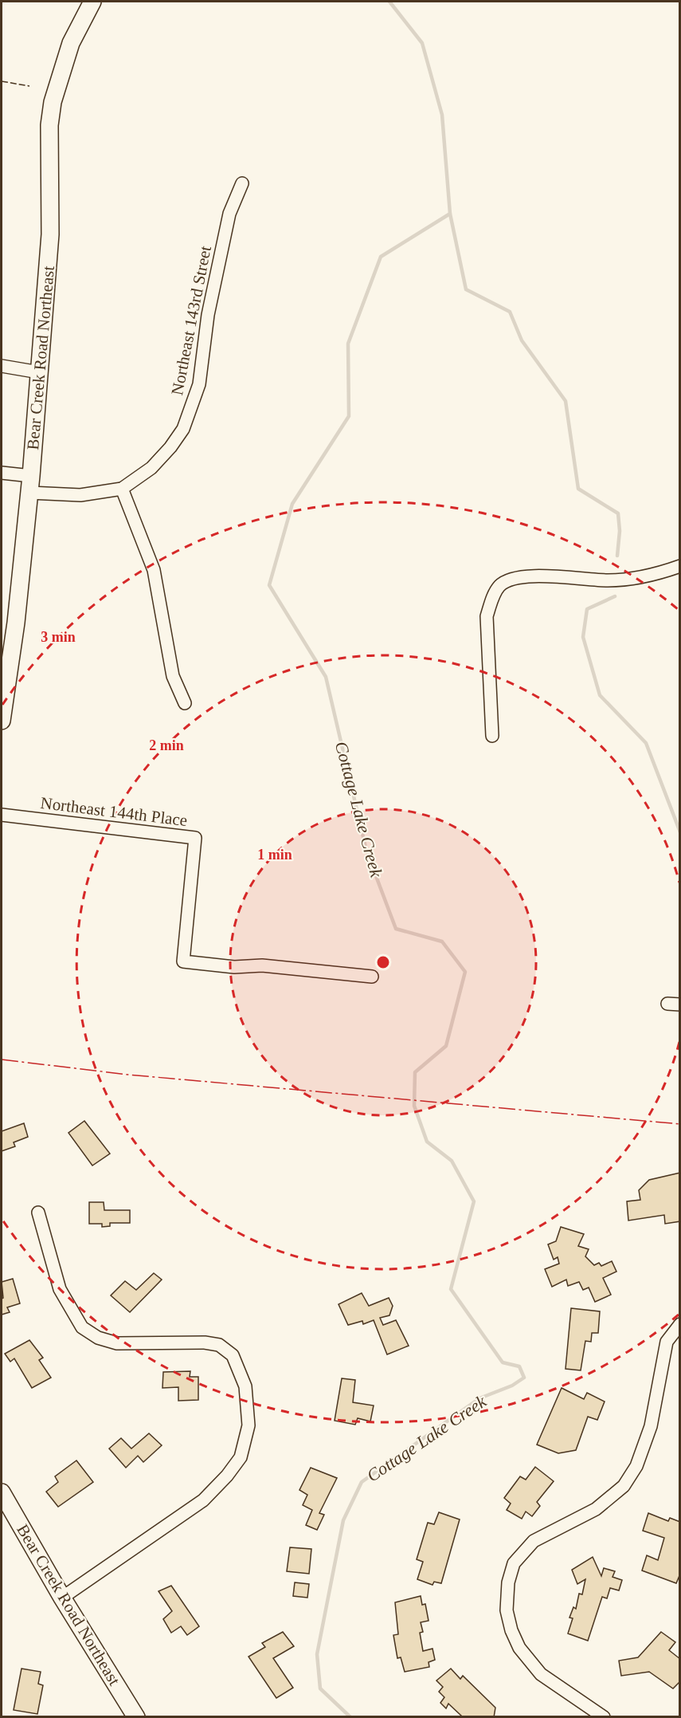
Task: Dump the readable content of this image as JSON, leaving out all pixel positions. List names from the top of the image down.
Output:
{
  "streets": {
    "street": ["Northeast 143rd Street", "Bear Creek Road Northeast", "Northeast 144th Place"]
  },
  "crossings": [
    ["Northeast 143rd Street", "Bear Creek Road Northeast"]
  ],
  "water": ["Cottage Lake Creek"],
  "rings": ["3 min", "2 min", "1 min"]
}
